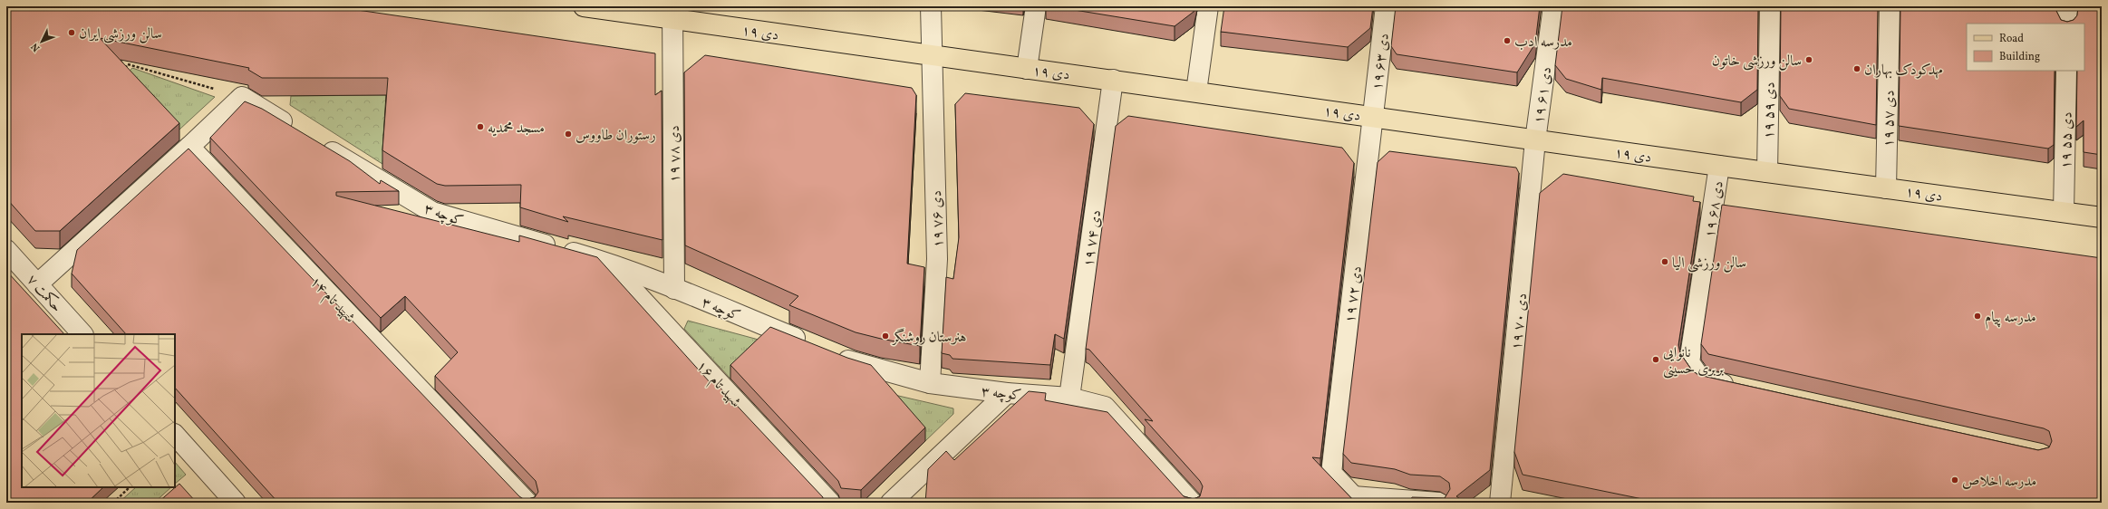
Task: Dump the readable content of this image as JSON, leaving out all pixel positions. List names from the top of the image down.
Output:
{
  "streets": {
    "main road": ["۱۹ دی"],
    "street": [
      "۱۹ دی ۶۳",
      "۱۹ دی ۶۱",
      "۱۹ دی ۵۹",
      "۱۹ دی ۵۷",
      "۱۹ دی ۵۵",
      "۱۹ دی ۷۸",
      "۱۹ دی ۶۸",
      "کوچه ۳",
      "۱۹ دی ۷۶",
      "۱۹ دی ۷۴",
      "حکمت ۷",
      "۱۹ دی ۷۲",
      "شهید تام ۱۴",
      "۱۹ دی ۷۰",
      "شهید تام ۱۶"
    ]
  },
  "crossings": [
    ["۱۹ دی", "۱۹ دی ۶۳"],
    ["۱۹ دی", "۱۹ دی ۶۱"],
    ["۱۹ دی", "۱۹ دی ۵۹"],
    ["۱۹ دی", "۱۹ دی ۵۷"],
    ["۱۹ دی", "۱۹ دی ۵۵"],
    ["۱۹ دی", "۱۹ دی ۷۸"],
    ["۱۹ دی", "۱۹ دی ۶۸"],
    ["۱۹ دی", "۱۹ دی ۷۶"],
    ["۱۹ دی", "۱۹ دی ۷۴"],
    ["۱۹ دی", "۱۹ دی ۷۲"],
    ["۱۹ دی", "۱۹ دی ۷۰"],
    ["۱۹ دی ۶۳", "۱۹ دی ۷۲"],
    ["۱۹ دی ۶۱", "۱۹ دی ۷۰"],
    ["۱۹ دی ۷۸", "کوچه ۳"],
    ["کوچه ۳", "۱۹ دی ۷۶"],
    ["کوچه ۳", "۱۹ دی ۷۴"],
    ["کوچه ۳", "شهید تام ۱۶"]
  ],
  "places": [
    "سالن ورزشی ایران",
    "مدرسه ادب",
    "سالن ورزشی خاتون",
    "مهدکودک بهاران",
    "مسجد محمدیه",
    "رستوران طاووس",
    "سالن ورزشی الیا",
    "مدرسه پیام",
    "هنرستان روشنگر",
    "نانوایی بربری حسینی",
    "مدرسه اخلاص"
  ],
  "legend": ["Road", "Building"],
  "north": "bottom left"
}
